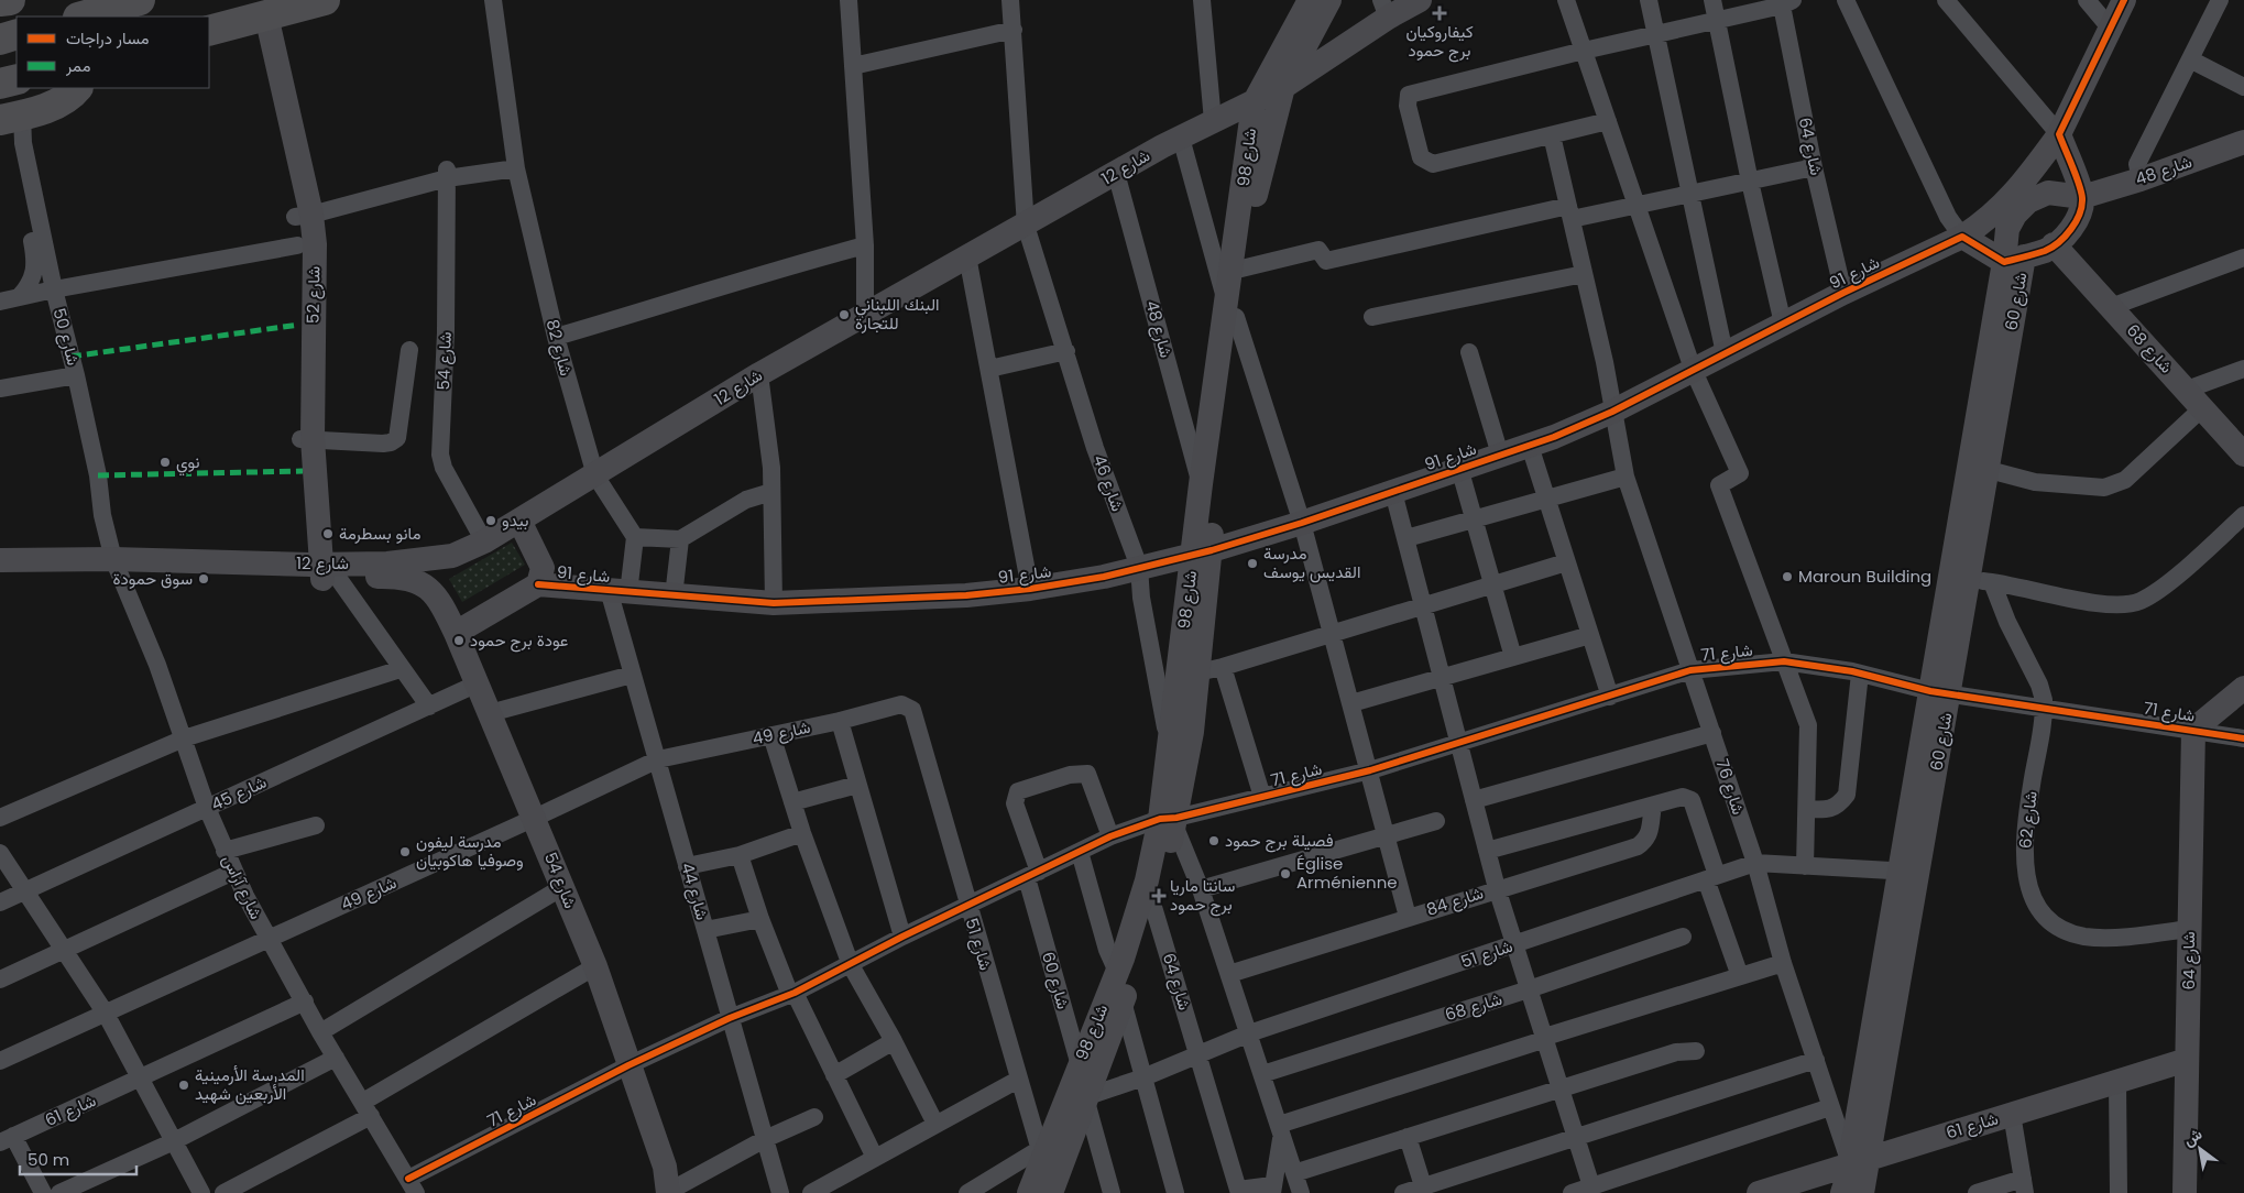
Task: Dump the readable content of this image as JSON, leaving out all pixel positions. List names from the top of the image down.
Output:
{
  "streets": {
    "street": [
      "شارع 64",
      "شارع 98",
      "شارع 12",
      "شارع 48",
      "شارع 91",
      "شارع 52",
      "شارع 60",
      "شارع 50",
      "شارع 82",
      "شارع 68",
      "شارع 54",
      "شارع 46",
      "شارع 71",
      "شارع 49",
      "شارع 76",
      "شارع 45",
      "شارع 62",
      "شارع آراس",
      "شارع 44",
      "شارع 84",
      "شارع 51",
      "شارع 61"
    ]
  },
  "crossings": [
    ["شارع 64", "شارع 98"],
    ["شارع 64", "شارع 91"],
    ["شارع 64", "شارع 71"],
    ["شارع 64", "شارع 62"],
    ["شارع 64", "شارع 51"],
    ["شارع 64", "شارع 61"],
    ["شارع 98", "شارع 12"],
    ["شارع 98", "شارع 48"],
    ["شارع 98", "شارع 91"],
    ["شارع 98", "شارع 60"],
    ["شارع 98", "شارع 46"],
    ["شارع 98", "شارع 71"],
    ["شارع 98", "شارع 51"],
    ["شارع 12", "شارع 48"],
    ["شارع 12", "شارع 52"],
    ["شارع 12", "شارع 50"],
    ["شارع 12", "شارع 82"],
    ["شارع 12", "شارع 54"],
    ["شارع 12", "شارع 46"],
    ["شارع 12", "شارع آراس"],
    ["شارع 48", "شارع 60"],
    ["شارع 91", "شارع 46"],
    ["شارع 91", "شارع 76"],
    ["شارع 91", "شارع 44"],
    ["شارع 60", "شارع 71"],
    ["شارع 60", "شارع 76"],
    ["شارع 60", "شارع 62"],
    ["شارع 60", "شارع 51"],
    ["شارع 60", "شارع 61"],
    ["شارع 50", "شارع آراس"],
    ["شارع 54", "شارع 71"],
    ["شارع 54", "شارع 49"],
    ["شارع 54", "شارع 45"],
    ["شارع 71", "شارع 76"],
    ["شارع 71", "شارع 62"],
    ["شارع 71", "شارع آراس"],
    ["شارع 71", "شارع 44"],
    ["شارع 71", "شارع 51"],
    ["شارع 49", "شارع آراس"],
    ["شارع 49", "شارع 44"],
    ["شارع 49", "شارع 51"],
    ["شارع 76", "شارع 51"],
    ["شارع 76", "شارع 61"],
    ["شارع 45", "شارع آراس"]
  ],
  "places": {
    "health": ["كيفاروكيان برج حمود", "سانتا ماريا برج حمود"],
    "other": [
      "البنك اللبناني للتجارة",
      "نوي",
      "بيدو",
      "مانو بسطرمة",
      "مدرسة القديس يوسف",
      "Maroun Building",
      "سوق حمودة",
      "عودة برج حمود",
      "فصيلة برج حمود",
      "مدرسة ليفون وصوفيا هاكوبيان",
      "Église Arménienne",
      "المدرسة الأرمينية الأربعين شهيد"
    ]
  },
  "legend": ["مسار دراجات", "ممر"],
  "scale_bar": "50 m",
  "north": "top left"
}
